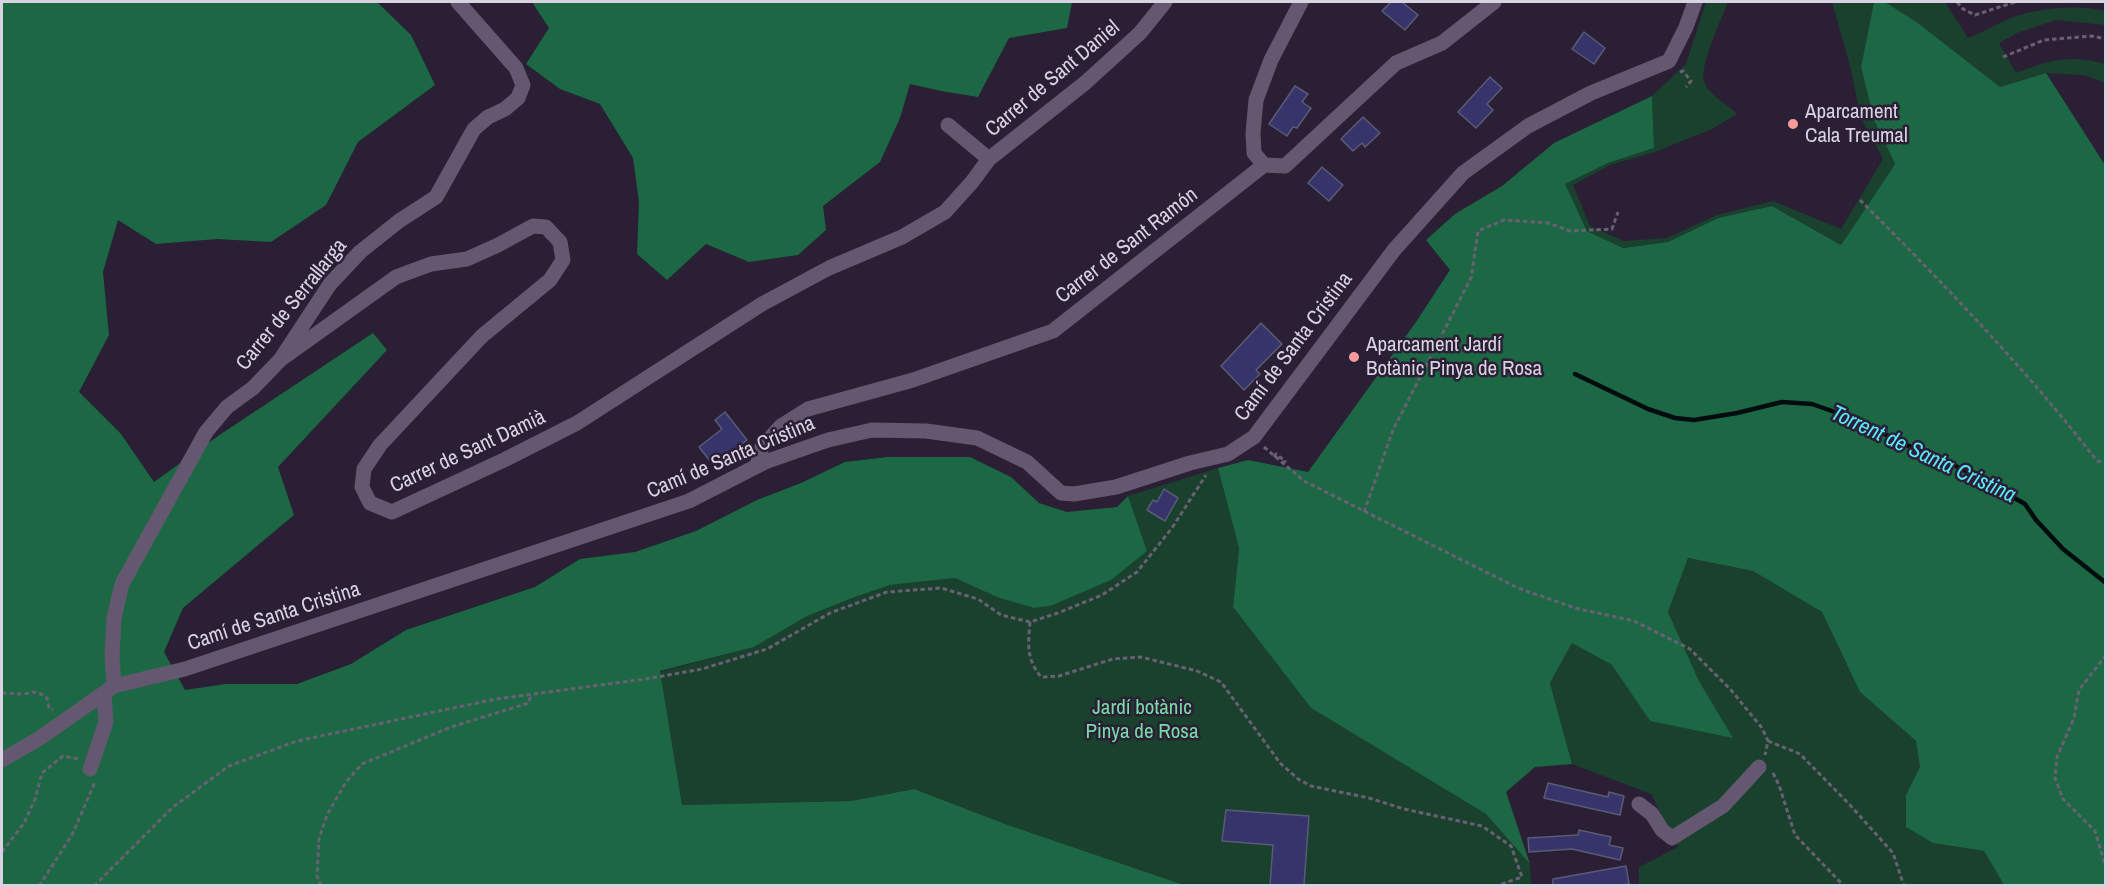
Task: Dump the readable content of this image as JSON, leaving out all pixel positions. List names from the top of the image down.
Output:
{
  "streets": {
    "street": [
      "Carrer de Sant Daniel",
      "Carrer de Sant Ramón",
      "Carrer de Serrallarga",
      "Camí de Santa Cristina",
      "Carrer de Sant Damià"
    ]
  },
  "crossings": [
    ["Carrer de Sant Daniel", "Carrer de Sant Damià"],
    ["Carrer de Sant Ramón", "Camí de Santa Cristina"],
    ["Carrer de Serrallarga", "Camí de Santa Cristina"],
    ["Carrer de Serrallarga", "Carrer de Sant Damià"]
  ],
  "water": ["Torrent de Santa Cristina"],
  "parks": ["Jardí botànic Pinya de Rosa"],
  "places": ["Aparcament Cala Treumal", "Aparcament Jardí Botànic Pinya de Rosa"]
}
